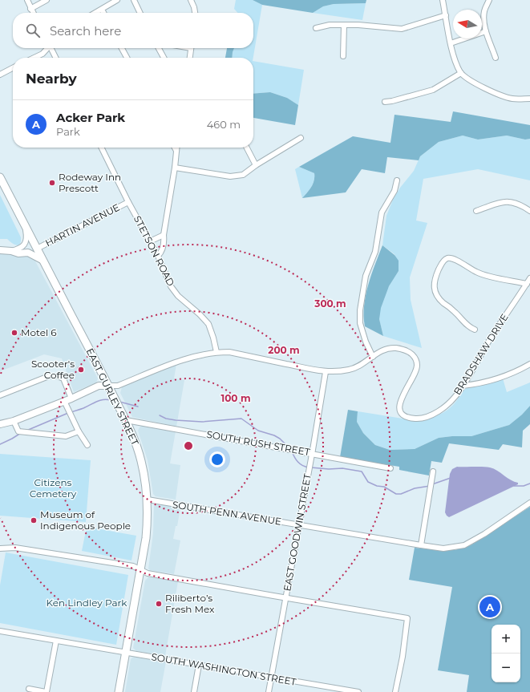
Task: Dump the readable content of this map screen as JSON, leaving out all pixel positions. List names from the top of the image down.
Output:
{
  "streets": {
    "main road": ["EAST GURLEY STREET"],
    "street": [
      "HARTIN AVENUE",
      "STETSON ROAD",
      "BRADSHAW DRIVE",
      "SOUTH RUSH STREET",
      "SOUTH PENN AVENUE",
      "EAST GOODWIN STREET",
      "SOUTH WASHINGTON STREET"
    ]
  },
  "crossings": [
    ["HARTIN AVENUE", "STETSON ROAD"],
    ["HARTIN AVENUE", "EAST GURLEY STREET"],
    ["STETSON ROAD", "BRADSHAW DRIVE"],
    ["BRADSHAW DRIVE", "EAST GURLEY STREET"],
    ["BRADSHAW DRIVE", "EAST GOODWIN STREET"],
    ["EAST GURLEY STREET", "SOUTH RUSH STREET"],
    ["EAST GURLEY STREET", "SOUTH PENN AVENUE"],
    ["EAST GURLEY STREET", "SOUTH WASHINGTON STREET"],
    ["SOUTH RUSH STREET", "EAST GOODWIN STREET"],
    ["SOUTH PENN AVENUE", "EAST GOODWIN STREET"],
    ["EAST GOODWIN STREET", "SOUTH WASHINGTON STREET"]
  ],
  "parks": ["Citizens Cemetery", "Ken Lindley Park"],
  "places": [
    "Rodeway Inn Prescott",
    "Motel 6",
    "Scooter's Coffee",
    "Museum of Indigenous People",
    "Riliberto’s Fresh Mex"
  ],
  "north": "left",
  "page": {
    "search": "Search here",
    "heading": "Nearby",
    "list": [
      {
        "mark": "A",
        "name": "Acker Park",
        "note": "Park",
        "value": "460 m"
      }
    ],
    "pins": "A",
    "map_buttons": ["+", "−"]
  },
  "rings": ["300 m", "200 m", "100 m"]
}
